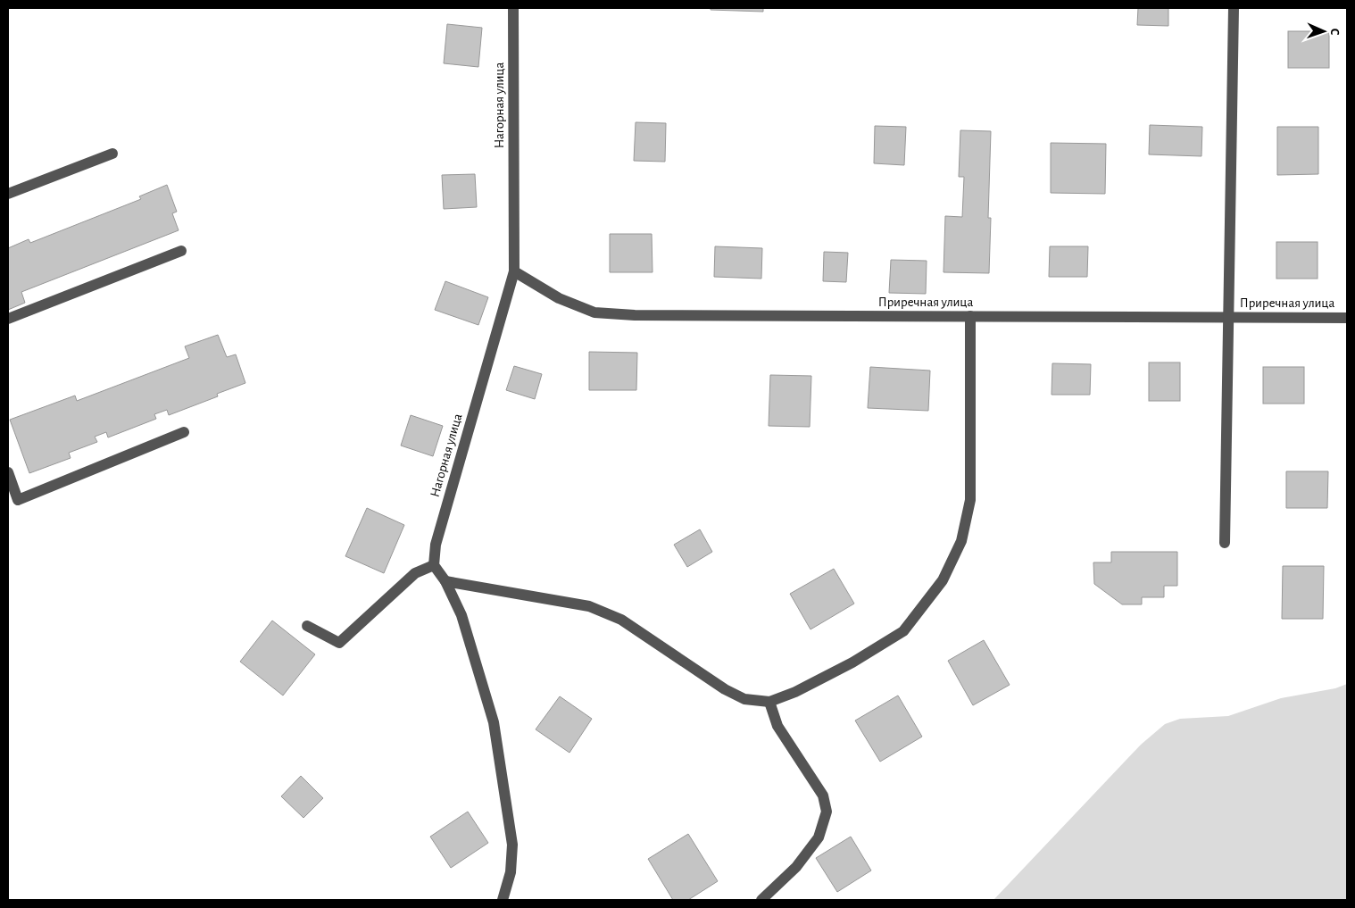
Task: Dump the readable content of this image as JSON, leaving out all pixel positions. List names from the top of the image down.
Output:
{
  "streets": {
    "street": ["Нагорная улица", "Приречная улица"]
  },
  "crossings": [
    ["Нагорная улица", "Приречная улица"]
  ],
  "north": "right"
}
